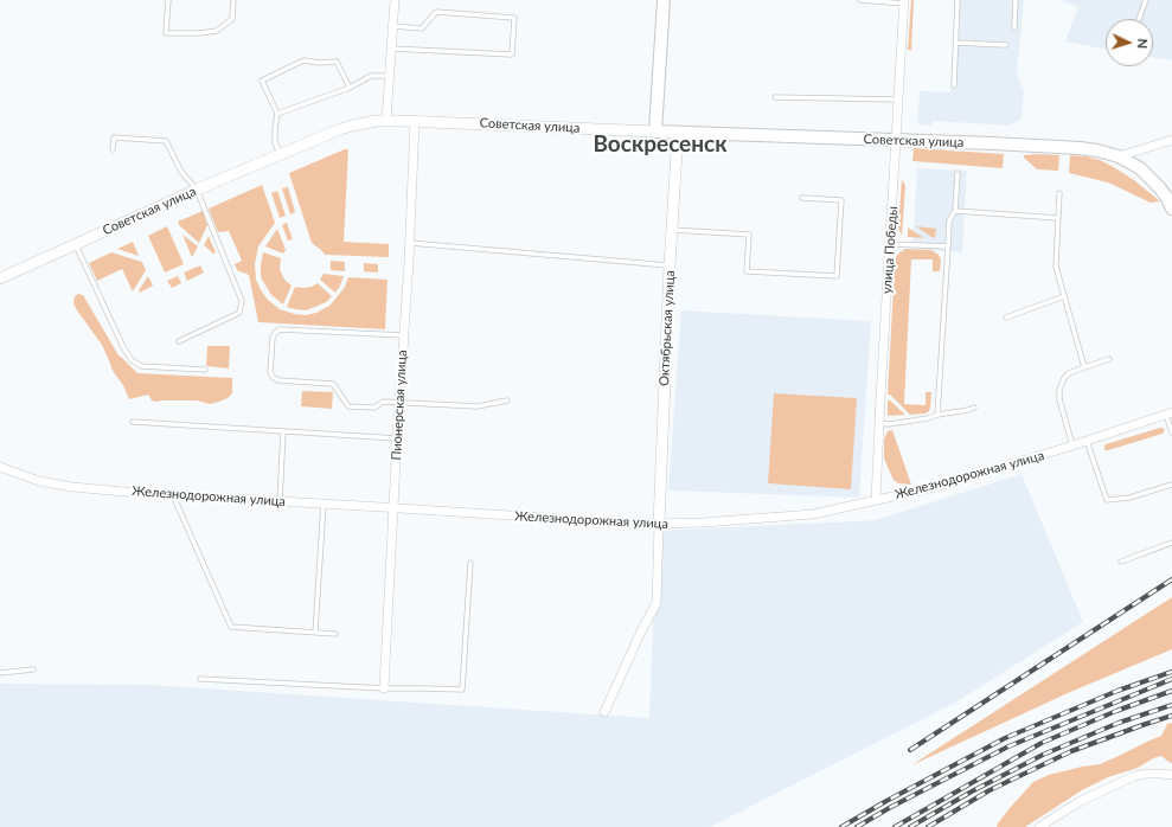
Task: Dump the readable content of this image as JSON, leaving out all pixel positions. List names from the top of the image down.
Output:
{
  "streets": {
    "main road": ["Советская улица"],
    "street": [
      "улица Победы",
      "Октябрьская улица",
      "Пионерская улица",
      "Железнодорожная улица"
    ]
  },
  "crossings": [
    ["Советская улица", "улица Победы"],
    ["Советская улица", "Октябрьская улица"],
    ["Советская улица", "Пионерская улица"],
    ["улица Победы", "Железнодорожная улица"],
    ["Октябрьская улица", "Железнодорожная улица"],
    ["Пионерская улица", "Железнодорожная улица"]
  ],
  "districts": ["Воскресенск"],
  "north": "right"
}
